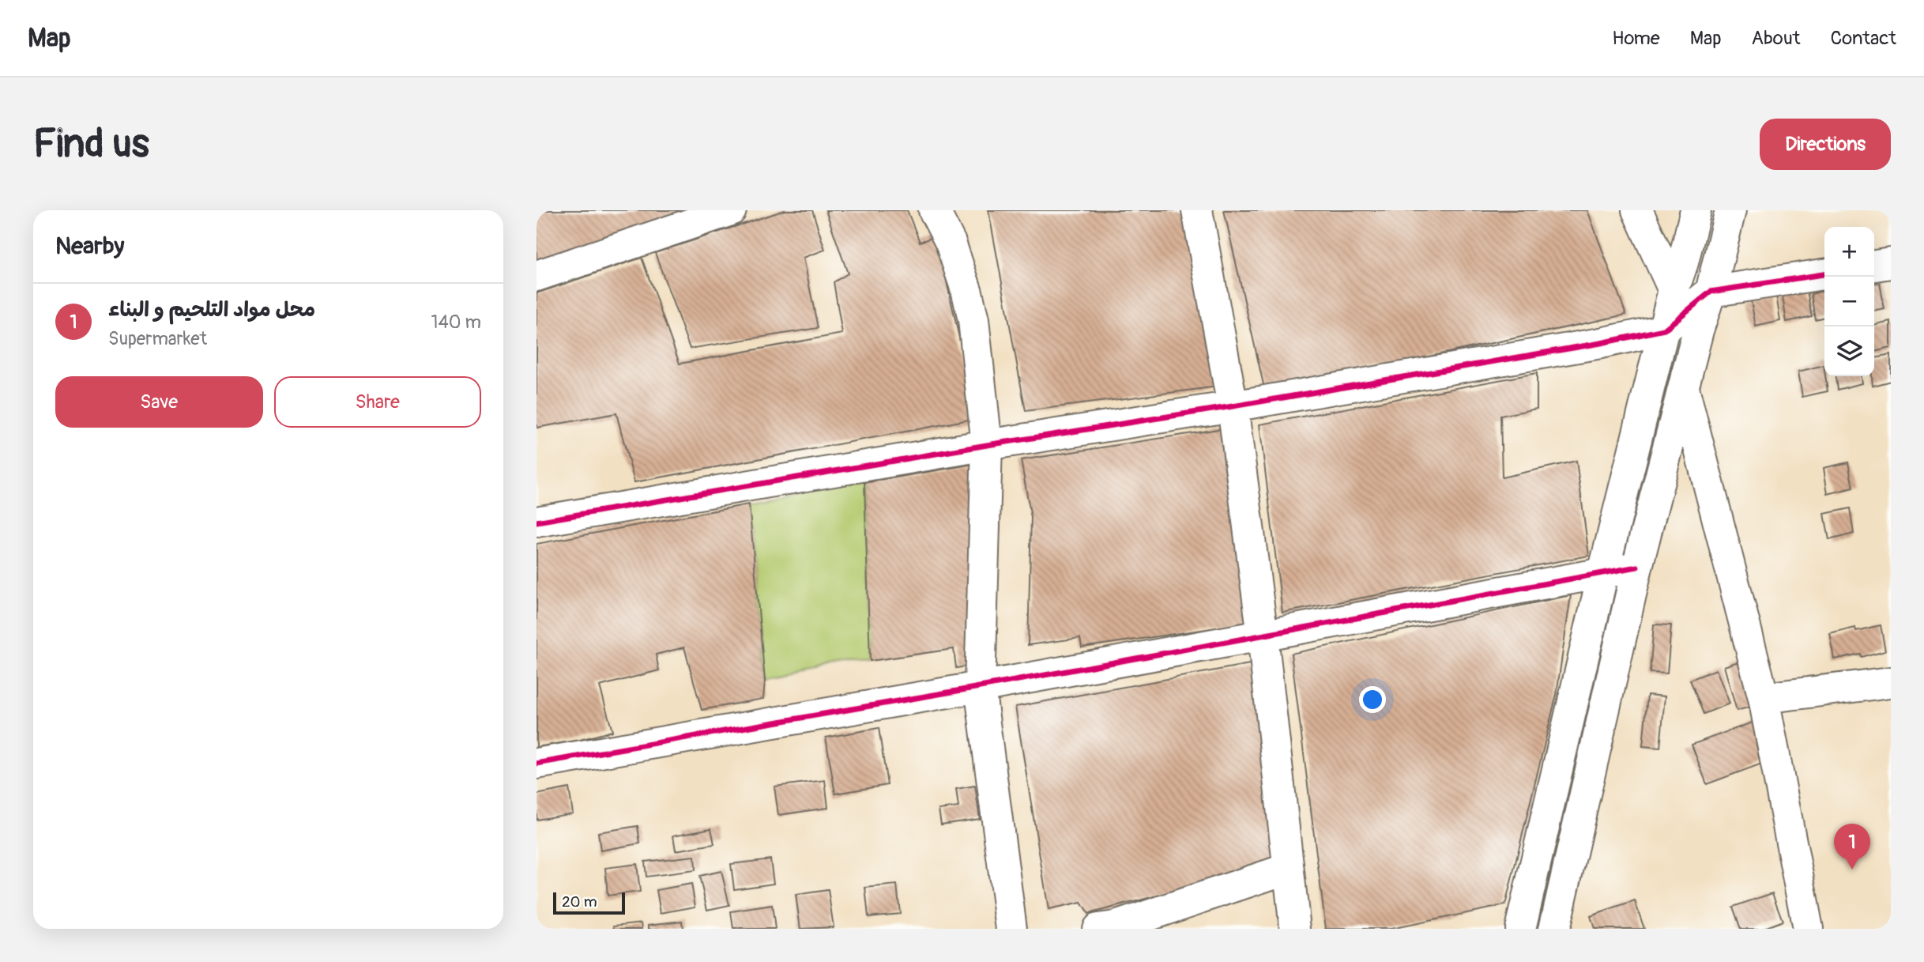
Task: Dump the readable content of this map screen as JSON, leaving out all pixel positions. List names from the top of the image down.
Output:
{
  "scale_bar": "20 m",
  "page": {
    "header": "Map",
    "nav": [
      "Home",
      "Map",
      "About",
      "Contact"
    ],
    "buttons": [
      "Directions",
      ["Save", "Share"]
    ],
    "title": "Find us",
    "heading": "Nearby",
    "map_buttons": ["+", "−"],
    "list": [
      {
        "mark": "1",
        "name": "محل مواد التلحيم و البناء",
        "note": "Supermarket",
        "value": "140 m"
      }
    ],
    "pins": "1",
    "scale": "20 m"
  }
}
